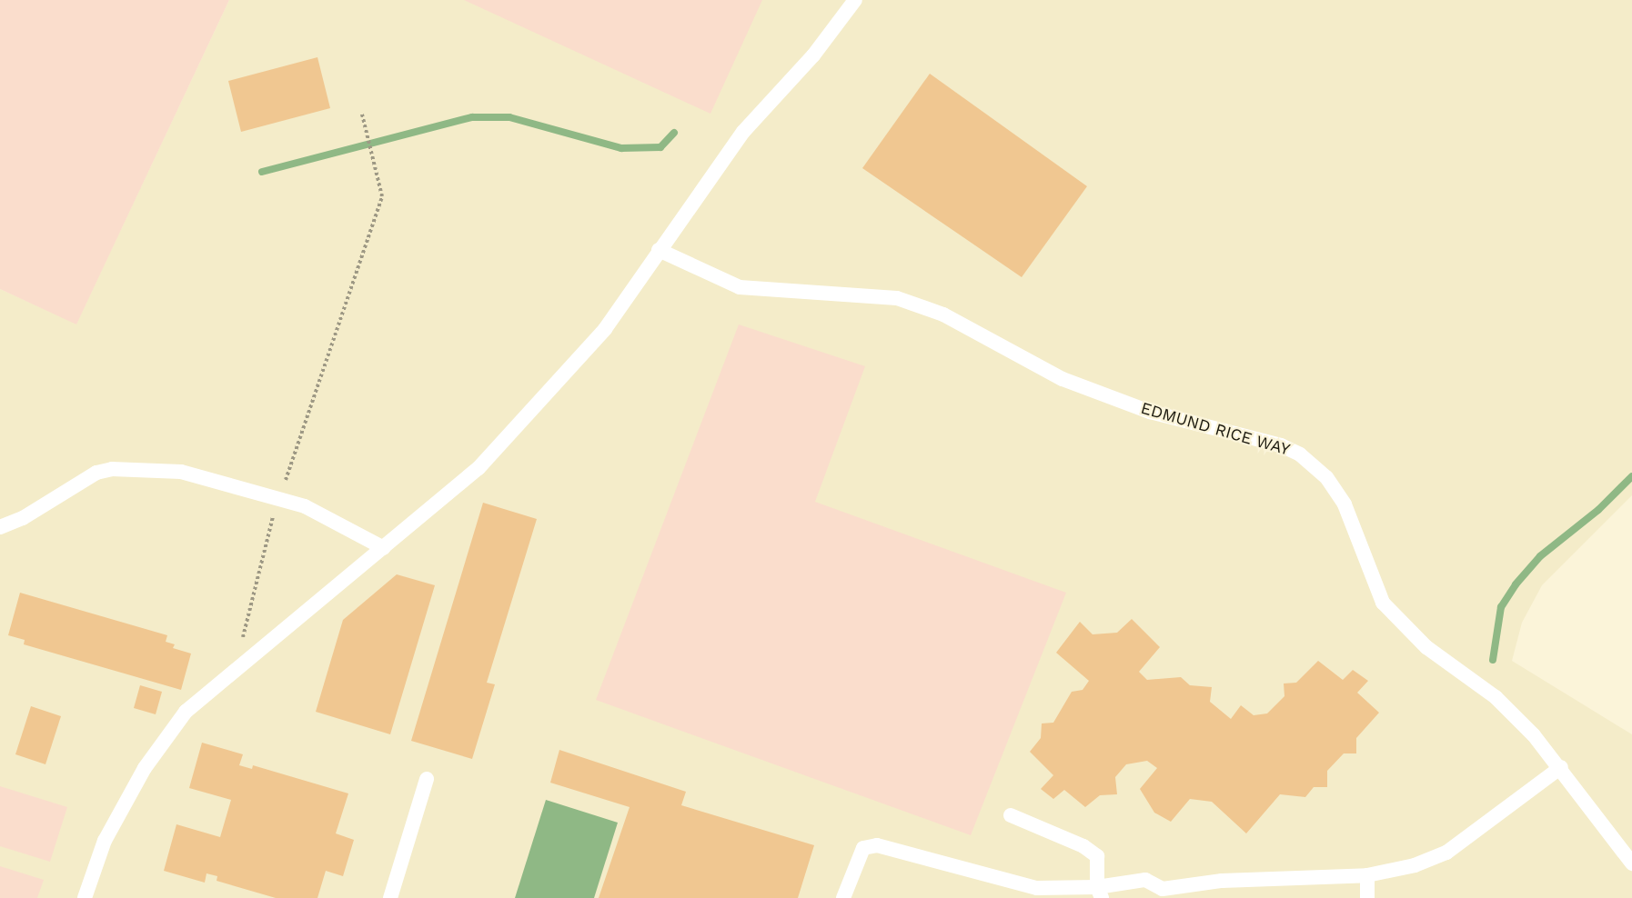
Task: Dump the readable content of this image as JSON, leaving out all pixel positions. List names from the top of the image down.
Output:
{
  "streets": {
    "lane": ["EDMUND RICE WAY"]
  }
}
